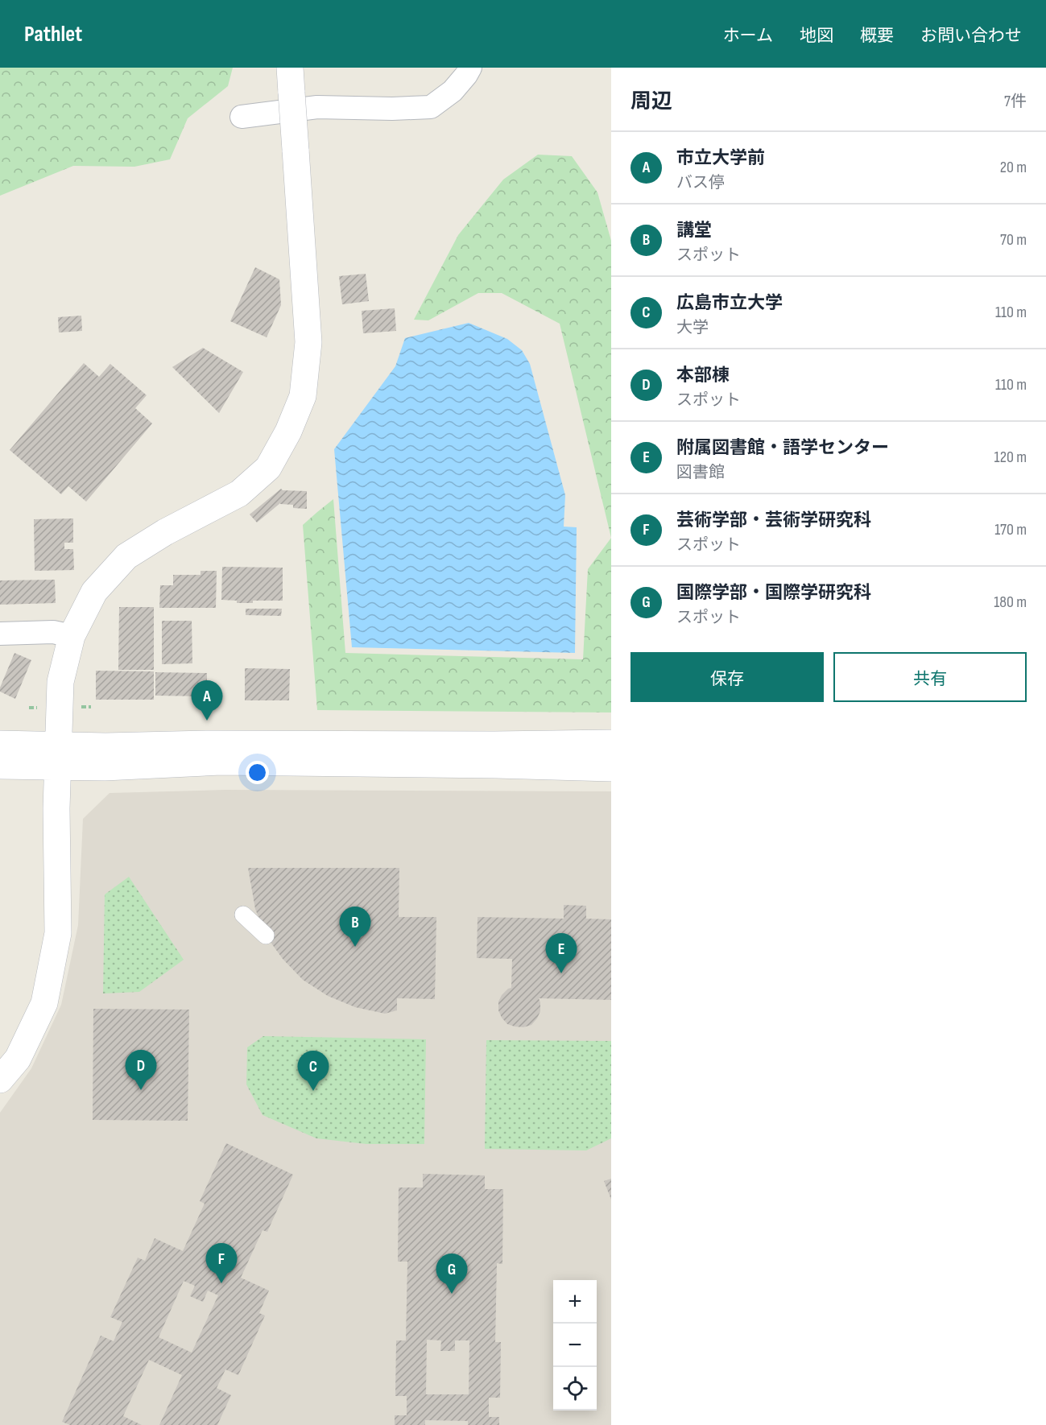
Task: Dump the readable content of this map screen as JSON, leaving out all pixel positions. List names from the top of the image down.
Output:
{
  "page": {
    "header": "Pathlet",
    "nav": [
      "ホーム",
      "地図",
      "概要",
      "お問い合わせ"
    ],
    "heading": ["周辺", "7件"],
    "list": [
      {
        "mark": "A",
        "name": "市立大学前",
        "note": "バス停",
        "value": "20 m"
      },
      {
        "mark": "B",
        "name": "講堂",
        "note": "スポット",
        "value": "70 m"
      },
      {
        "mark": "C",
        "name": "広島市立大学",
        "note": "大学",
        "value": "110 m"
      },
      {
        "mark": "D",
        "name": "本部棟",
        "note": "スポット",
        "value": "110 m"
      },
      {
        "mark": "E",
        "name": "附属図書館・語学センター",
        "note": "図書館",
        "value": "120 m"
      },
      {
        "mark": "F",
        "name": "芸術学部・芸術学研究科",
        "note": "スポット",
        "value": "170 m"
      },
      {
        "mark": "G",
        "name": "国際学部・国際学研究科",
        "note": "スポット",
        "value": "180 m"
      }
    ],
    "buttons": ["保存", "共有"],
    "pins": [
      "A",
      "B",
      "E",
      "D",
      "C",
      "F",
      "G"
    ],
    "map_buttons": ["+", "−"]
  }
}
